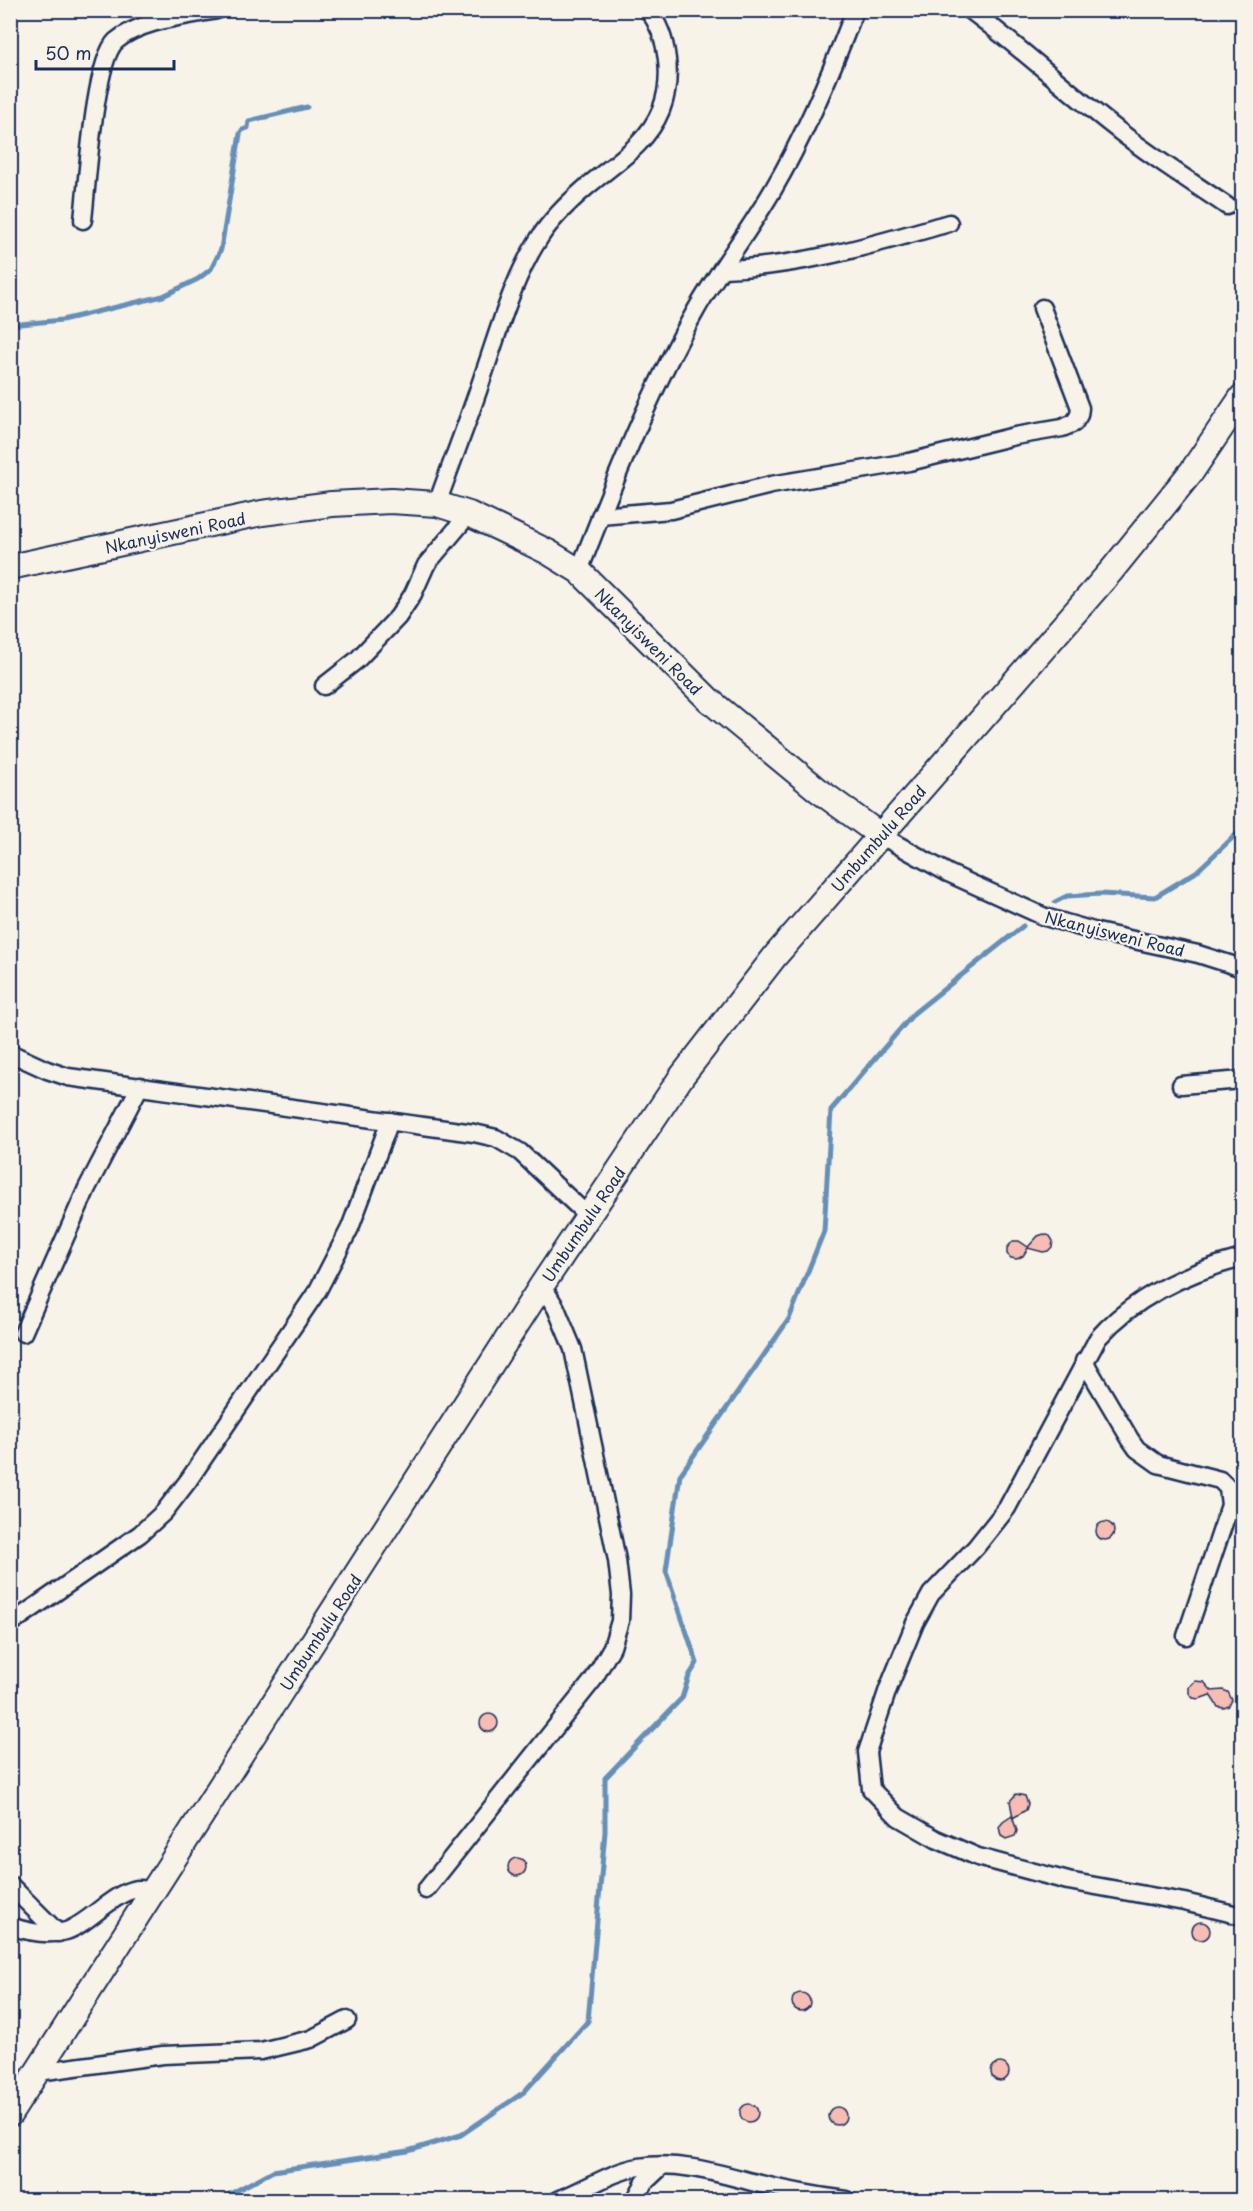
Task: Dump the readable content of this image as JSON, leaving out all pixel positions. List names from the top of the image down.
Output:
{
  "streets": {
    "main road": ["Nkanyisweni Road", "Umbumbulu Road"]
  },
  "crossings": [
    ["Nkanyisweni Road", "Umbumbulu Road"]
  ],
  "scale_bar": "50 m"
}
